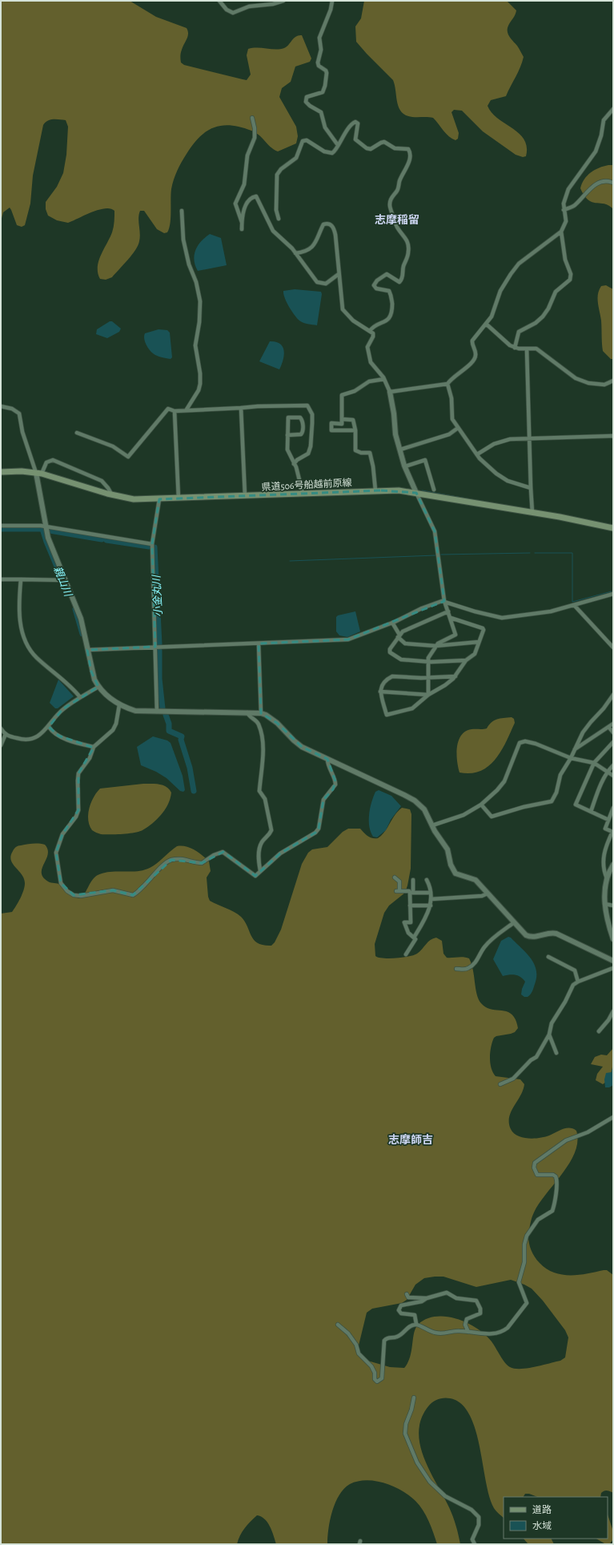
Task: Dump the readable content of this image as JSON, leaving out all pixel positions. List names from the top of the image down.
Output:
{
  "streets": {
    "main road": ["県道506号船越前原線"]
  },
  "districts": ["志摩稲留", "志摩師吉"],
  "water": ["親山川", "小金丸川"],
  "legend": ["道路", "水域"]
}
